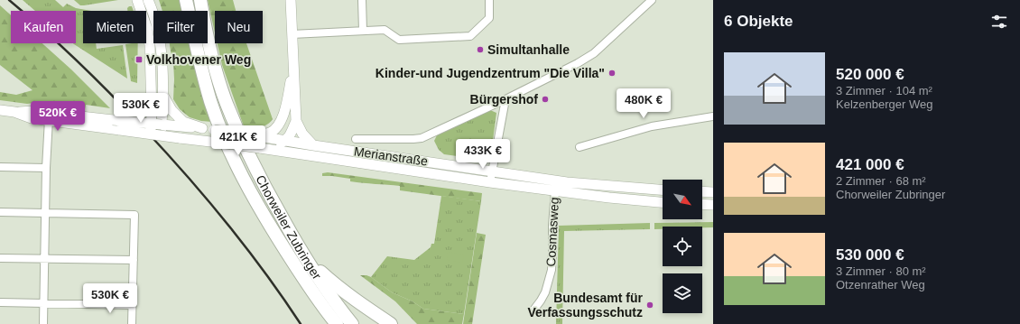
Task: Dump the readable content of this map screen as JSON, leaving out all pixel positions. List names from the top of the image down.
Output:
{
  "streets": {
    "highway": ["Chorweiler Zubringer"],
    "street": ["Merianstraße", "Cosmasweg"]
  },
  "crossings": [
    ["Merianstraße", "Cosmasweg"]
  ],
  "places": {
    "other": [
      "Simultanhalle",
      "Kinder-und Jugendzentrum \"Die Villa\"",
      "Bürgershof",
      "Bundesamt für Verfassungsschutz"
    ],
    "transit": ["Volkhovener Weg"]
  },
  "north": "bottom right",
  "page": {
    "heading": "6 Objekte",
    "chip": [
      "Kaufen",
      "Mieten",
      "Filter",
      "Neu"
    ],
    "list": [
      {
        "name": "520 000 €",
        "note": "3 Zimmer · 104 m² · Kelzenberger Weg"
      },
      {
        "name": "421 000 €",
        "note": "2 Zimmer · 68 m² · Chorweiler Zubringer"
      },
      {
        "name": "530 000 €",
        "note": "3 Zimmer · 80 m² · Otzenrather Weg"
      }
    ],
    "price": [
      "480K €",
      "530K €",
      "520K €",
      "421K €",
      "433K €",
      "530K €"
    ]
  }
}
